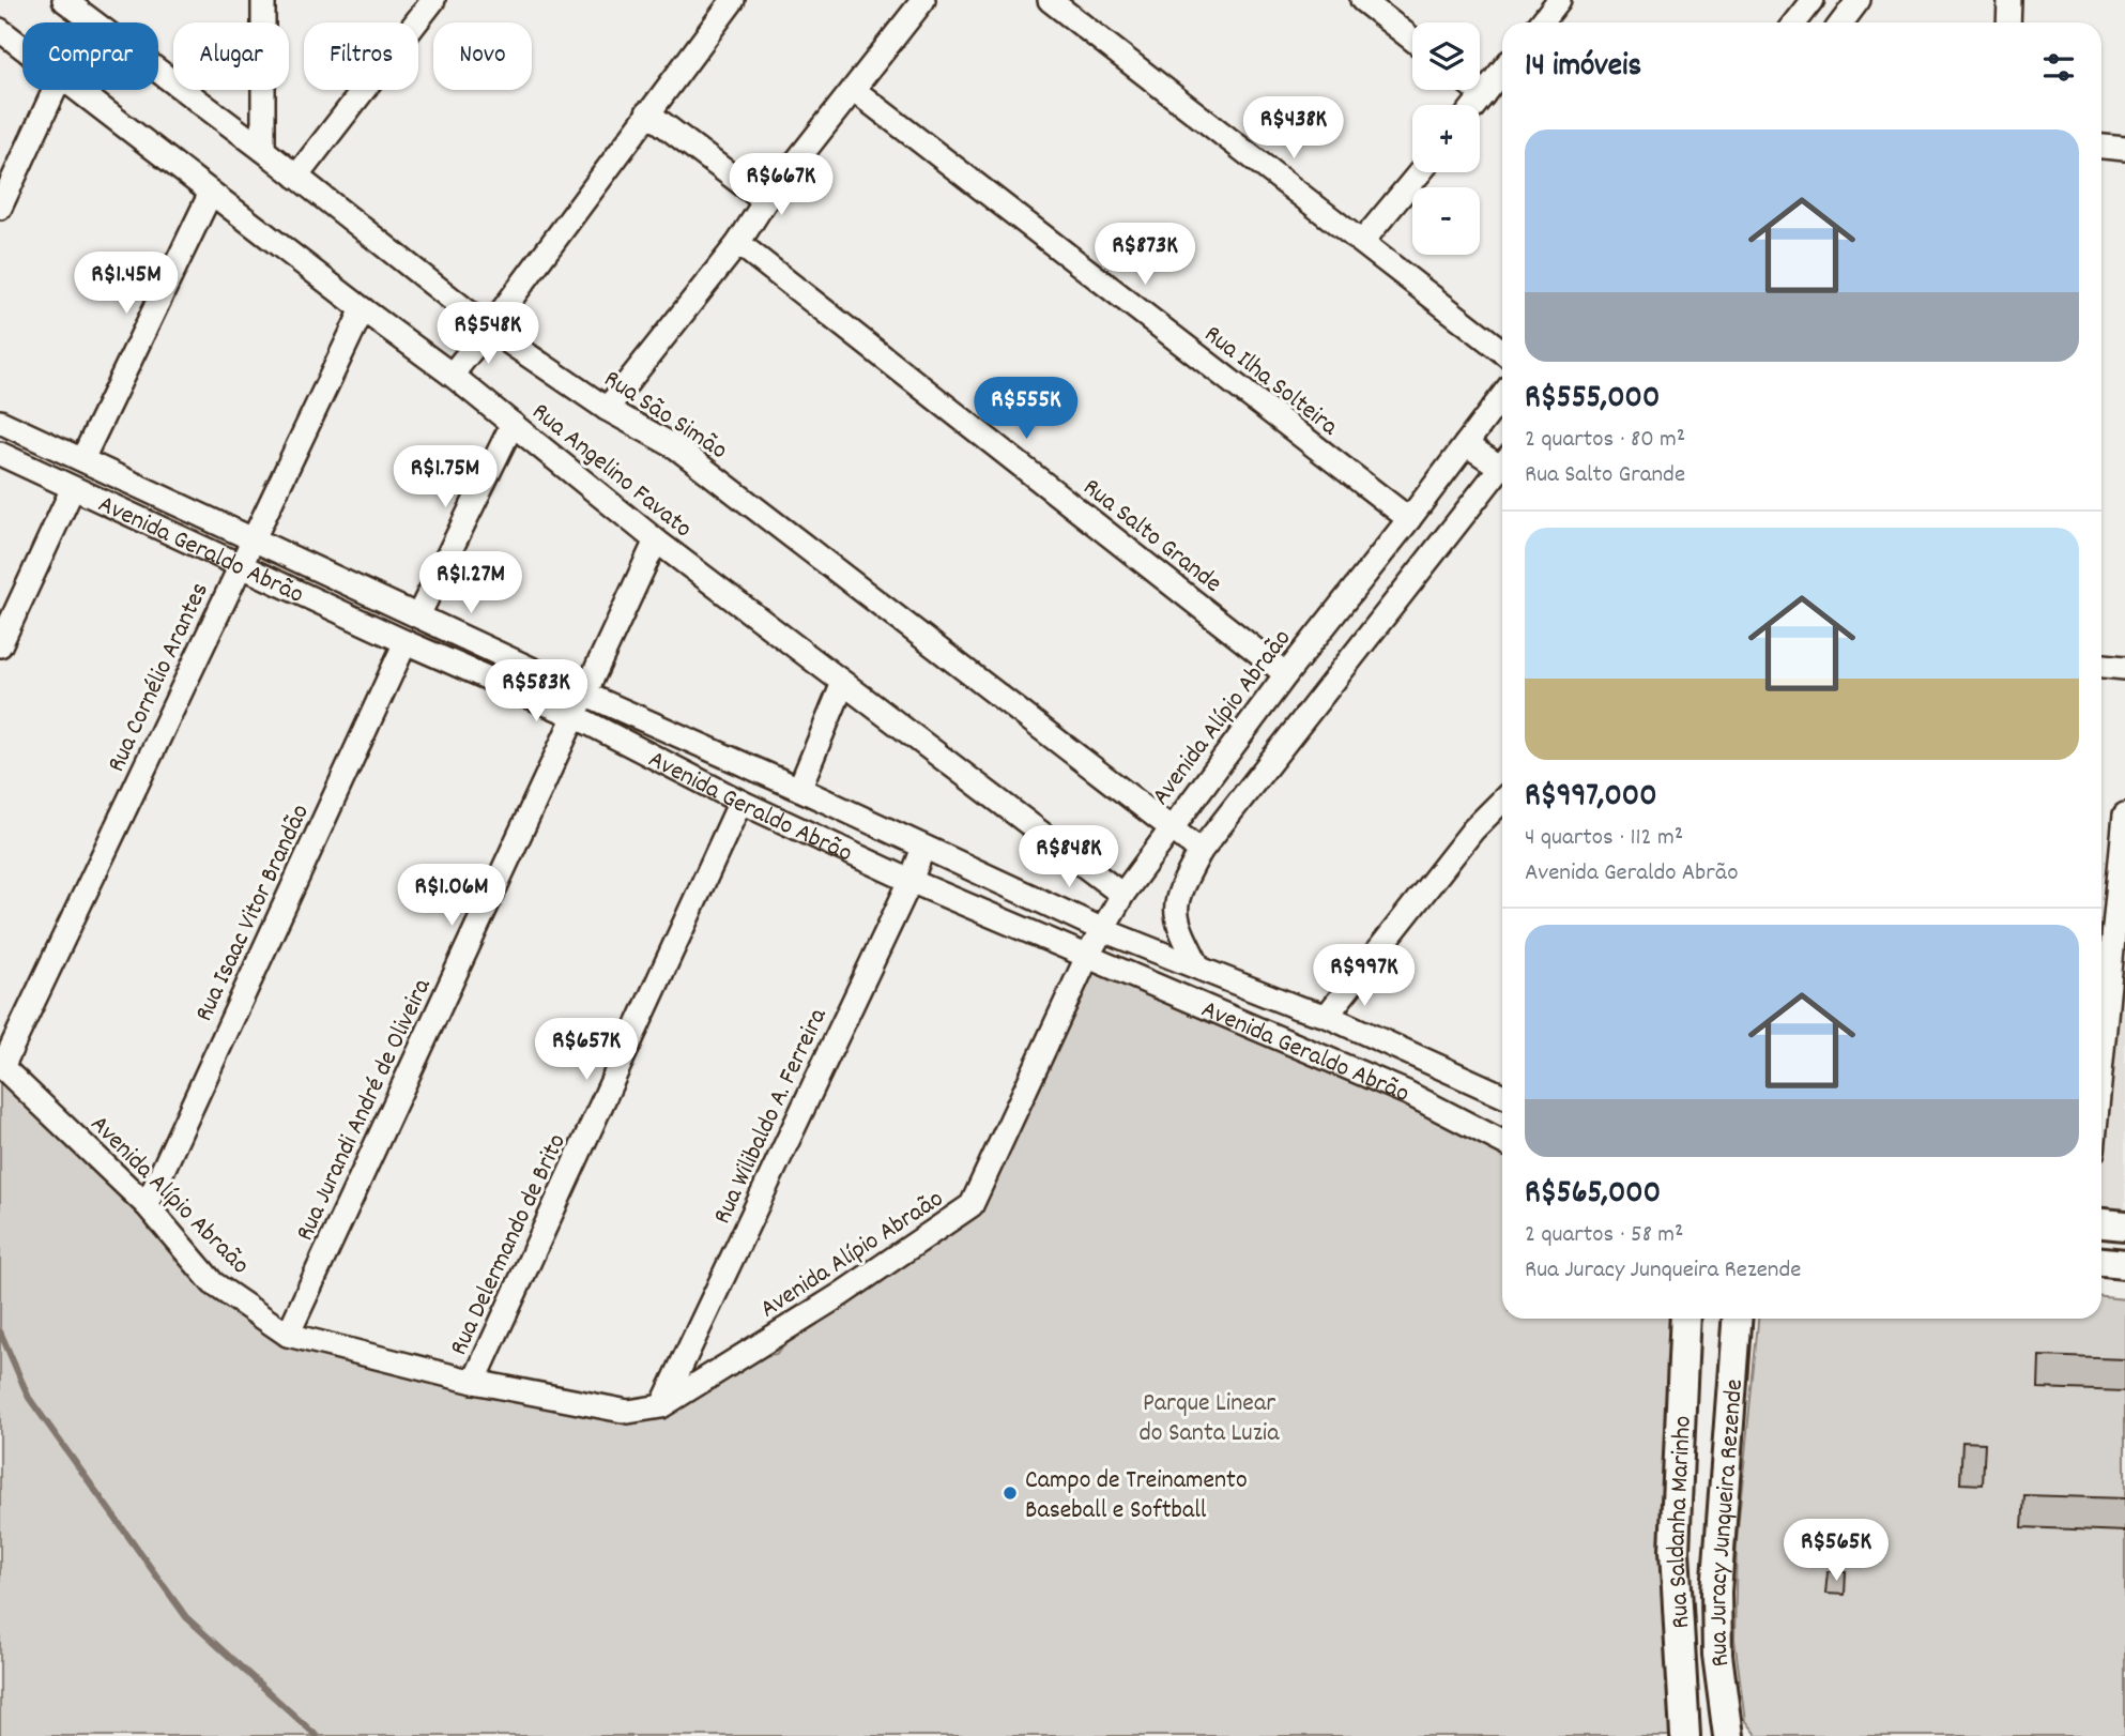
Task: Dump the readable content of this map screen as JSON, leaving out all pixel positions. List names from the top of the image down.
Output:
{
  "streets": {
    "main road": ["Rua Saldanha Marinho", "Rua Juracy Junqueira Rezende"],
    "street": [
      "Rua Ilha Solteira",
      "Rua São Simão",
      "Rua Angelino Favato",
      "Rua Salto Grande",
      "Avenida Geraldo Abrão",
      "Rua Cornélio Arantes",
      "Avenida Alípio Abraão",
      "Rua Isaac Vitor Brandão",
      "Rua Jurandi André de Oliveira",
      "Rua Wilibaldo A. Ferreira",
      "Rua Delermando de Brito"
    ]
  },
  "crossings": [
    ["Rua Ilha Solteira", "Avenida Alípio Abraão"],
    ["Rua São Simão", "Avenida Alípio Abraão"],
    ["Rua Angelino Favato", "Rua Cornélio Arantes"],
    ["Rua Angelino Favato", "Avenida Alípio Abraão"],
    ["Rua Angelino Favato", "Rua Jurandi André de Oliveira"],
    ["Rua Salto Grande", "Avenida Alípio Abraão"],
    ["Avenida Geraldo Abrão", "Rua Cornélio Arantes"],
    ["Avenida Geraldo Abrão", "Avenida Alípio Abraão"],
    ["Avenida Geraldo Abrão", "Rua Isaac Vitor Brandão"],
    ["Avenida Geraldo Abrão", "Rua Jurandi André de Oliveira"],
    ["Avenida Geraldo Abrão", "Rua Wilibaldo A. Ferreira"],
    ["Avenida Geraldo Abrão", "Rua Delermando de Brito"],
    ["Rua Cornélio Arantes", "Avenida Alípio Abraão"],
    ["Avenida Alípio Abraão", "Rua Isaac Vitor Brandão"],
    ["Avenida Alípio Abraão", "Rua Jurandi André de Oliveira"],
    ["Avenida Alípio Abraão", "Rua Wilibaldo A. Ferreira"],
    ["Avenida Alípio Abraão", "Rua Delermando de Brito"]
  ],
  "parks": ["Parque Linear do Santa Luzia"],
  "places": ["Campo de Treinamento Baseball e Softball"],
  "page": {
    "map_buttons": ["+", "−"],
    "chip": [
      "Comprar",
      "Alugar",
      "Filtros",
      "Novo"
    ],
    "heading": "14 imóveis",
    "price": [
      "R$438K",
      "R$667K",
      "R$873K",
      "R$1.45M",
      "R$548K",
      "R$555K",
      "R$1.75M",
      "R$1.27M",
      "R$583K",
      "R$848K",
      "R$1.06M",
      "R$997K",
      "R$657K",
      "R$565K"
    ],
    "list": [
      {
        "name": "R$555,000",
        "note": "2 quartos · 80 m² · Rua Salto Grande"
      },
      {
        "name": "R$997,000",
        "note": "4 quartos · 112 m² · Avenida Geraldo Abrão"
      },
      {
        "name": "R$565,000",
        "note": "2 quartos · 58 m² · Rua Juracy Junqueira Rezende"
      }
    ]
  }
}
